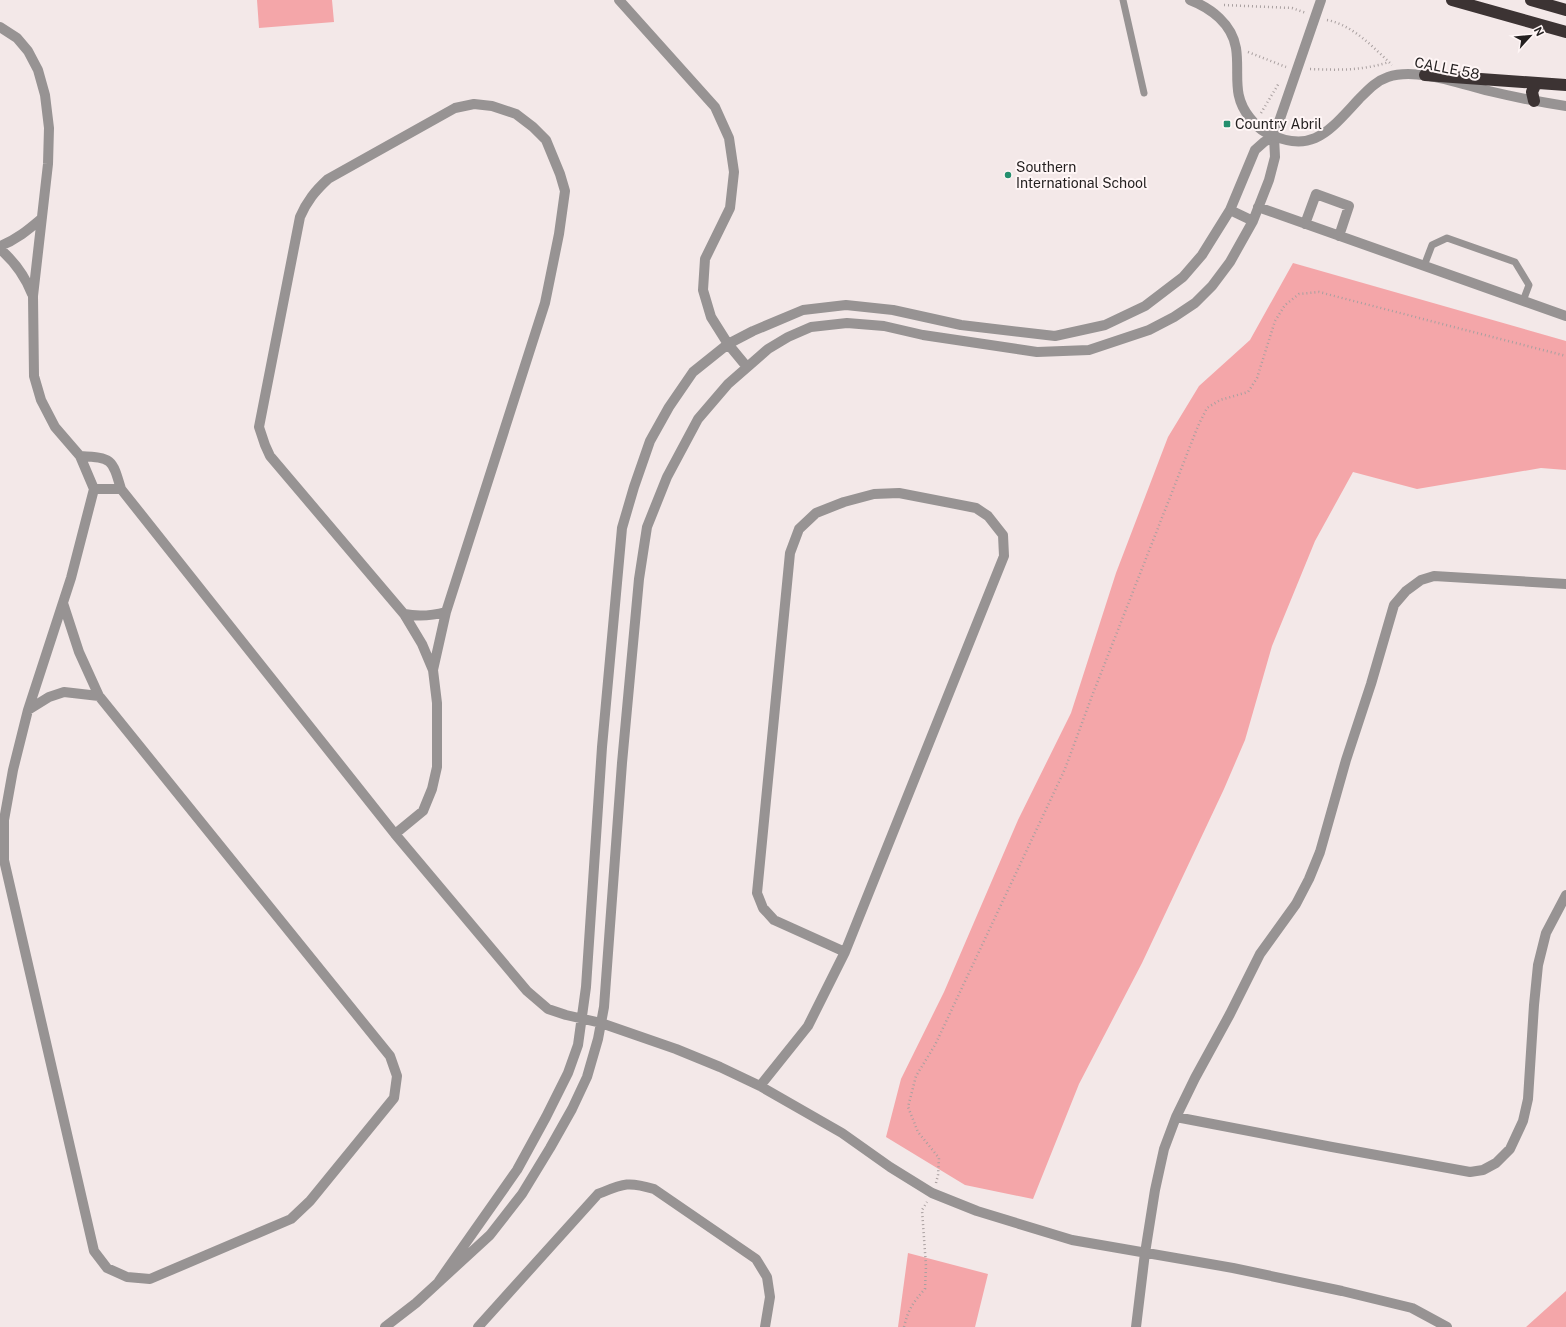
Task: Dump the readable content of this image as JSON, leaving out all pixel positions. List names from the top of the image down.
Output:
{
  "streets": {
    "street": ["CALLE 58"]
  },
  "places": {
    "transit": ["Country Abril"],
    "other": ["Southern International School"]
  },
  "north": "top right"
}
